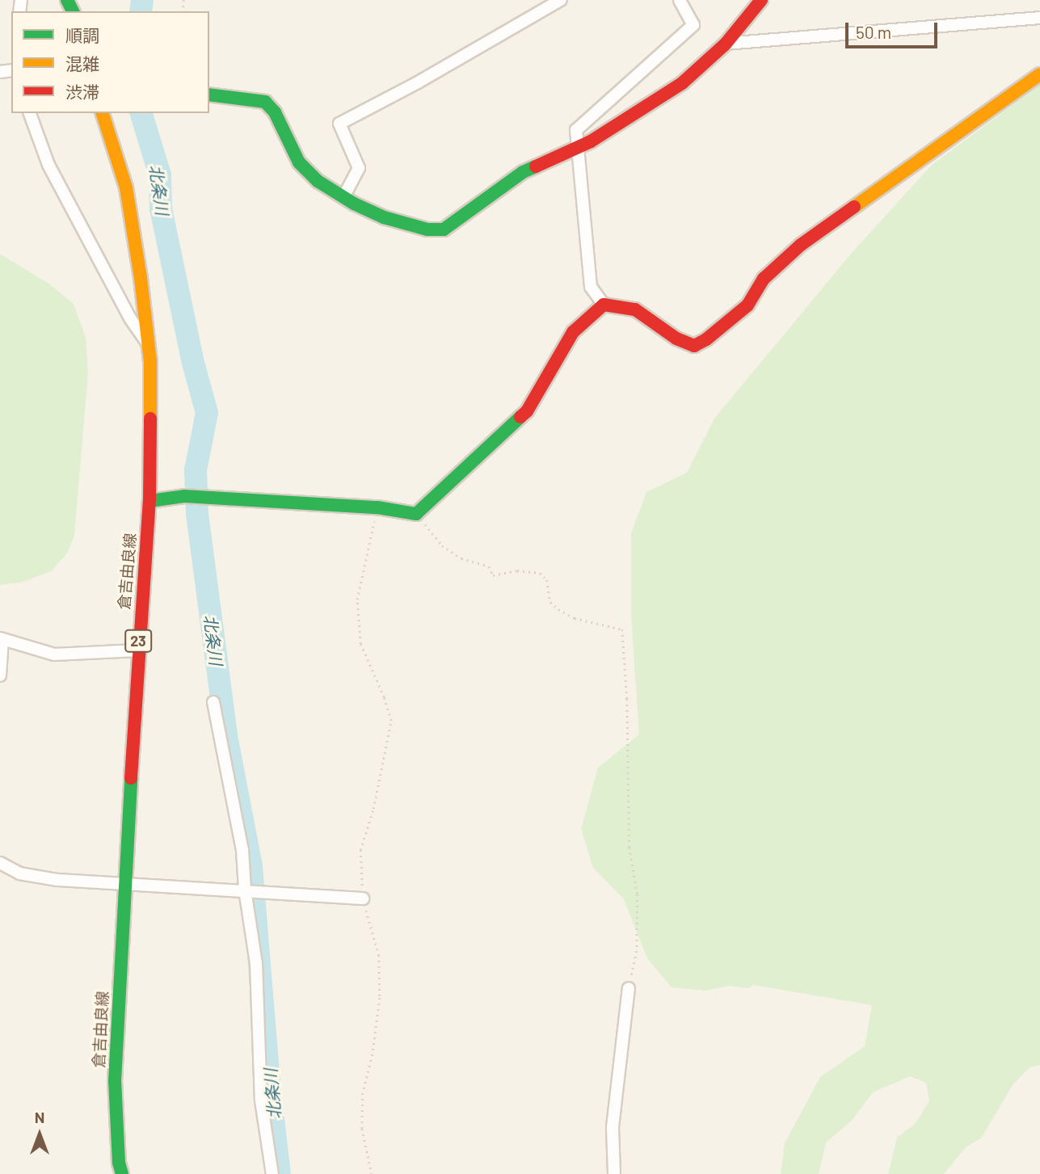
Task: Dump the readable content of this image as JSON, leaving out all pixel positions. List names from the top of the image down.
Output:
{
  "streets": {
    "street": ["倉吉由良線", "23"]
  },
  "water": ["北条川"],
  "legend": ["順調", "混雑", "渋滞"],
  "scale_bar": "50 m",
  "north": "top"
}
